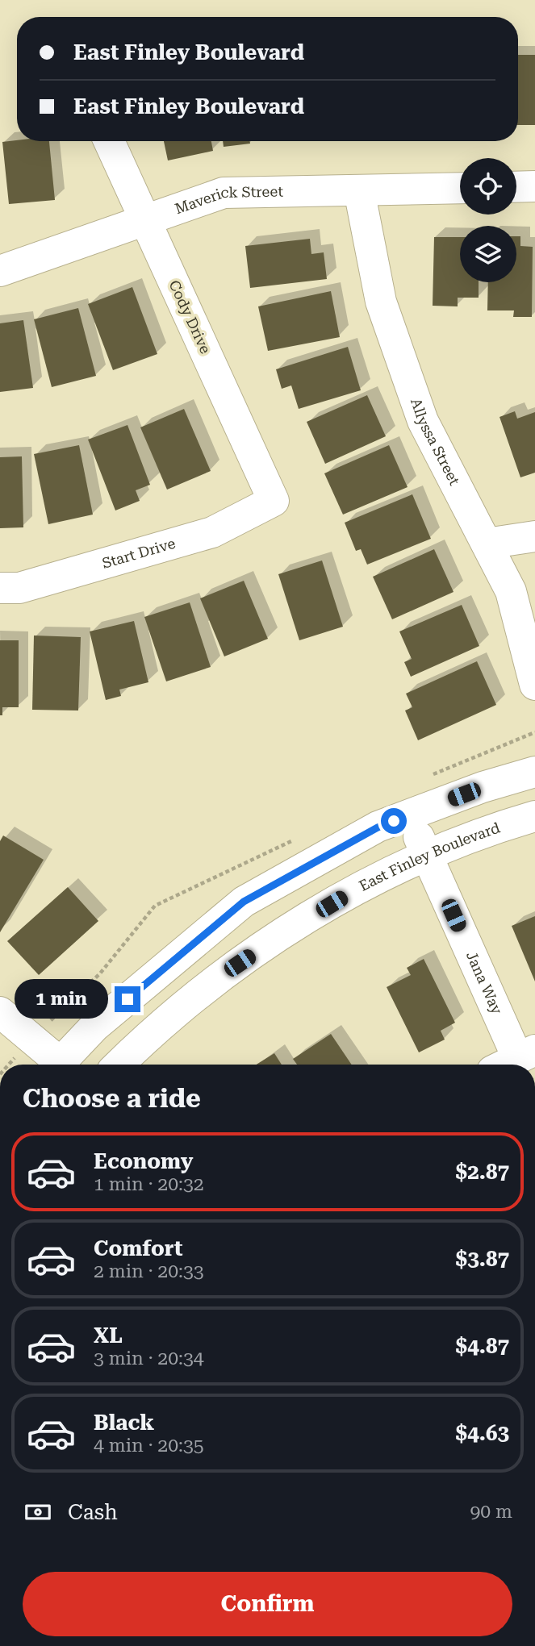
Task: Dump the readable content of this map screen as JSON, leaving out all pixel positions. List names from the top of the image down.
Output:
{
  "streets": {
    "street": [
      "Maverick Street",
      "Cody Drive",
      "Allyssa Street",
      "Start Drive",
      "East Finley Boulevard",
      "Jana Way"
    ]
  },
  "crossings": [
    ["Maverick Street", "Cody Drive"],
    ["Maverick Street", "Allyssa Street"],
    ["Cody Drive", "Start Drive"],
    ["East Finley Boulevard", "Jana Way"]
  ],
  "page": {
    "banner": ["East Finley Boulevard", "East Finley Boulevard"],
    "bubble": "1 min",
    "heading": "Choose a ride",
    "list": [
      {
        "name": "Economy",
        "note": "1 min · 20:32",
        "value": "$2.87"
      },
      {
        "name": "Comfort",
        "note": "2 min · 20:33",
        "value": "$3.87"
      },
      {
        "name": "XL",
        "note": "3 min · 20:34",
        "value": "$4.87"
      },
      {
        "name": "Black",
        "note": "4 min · 20:35",
        "value": "$4.63"
      }
    ],
    "pay": ["Cash", "90 m"],
    "buttons": "Confirm"
  }
}
